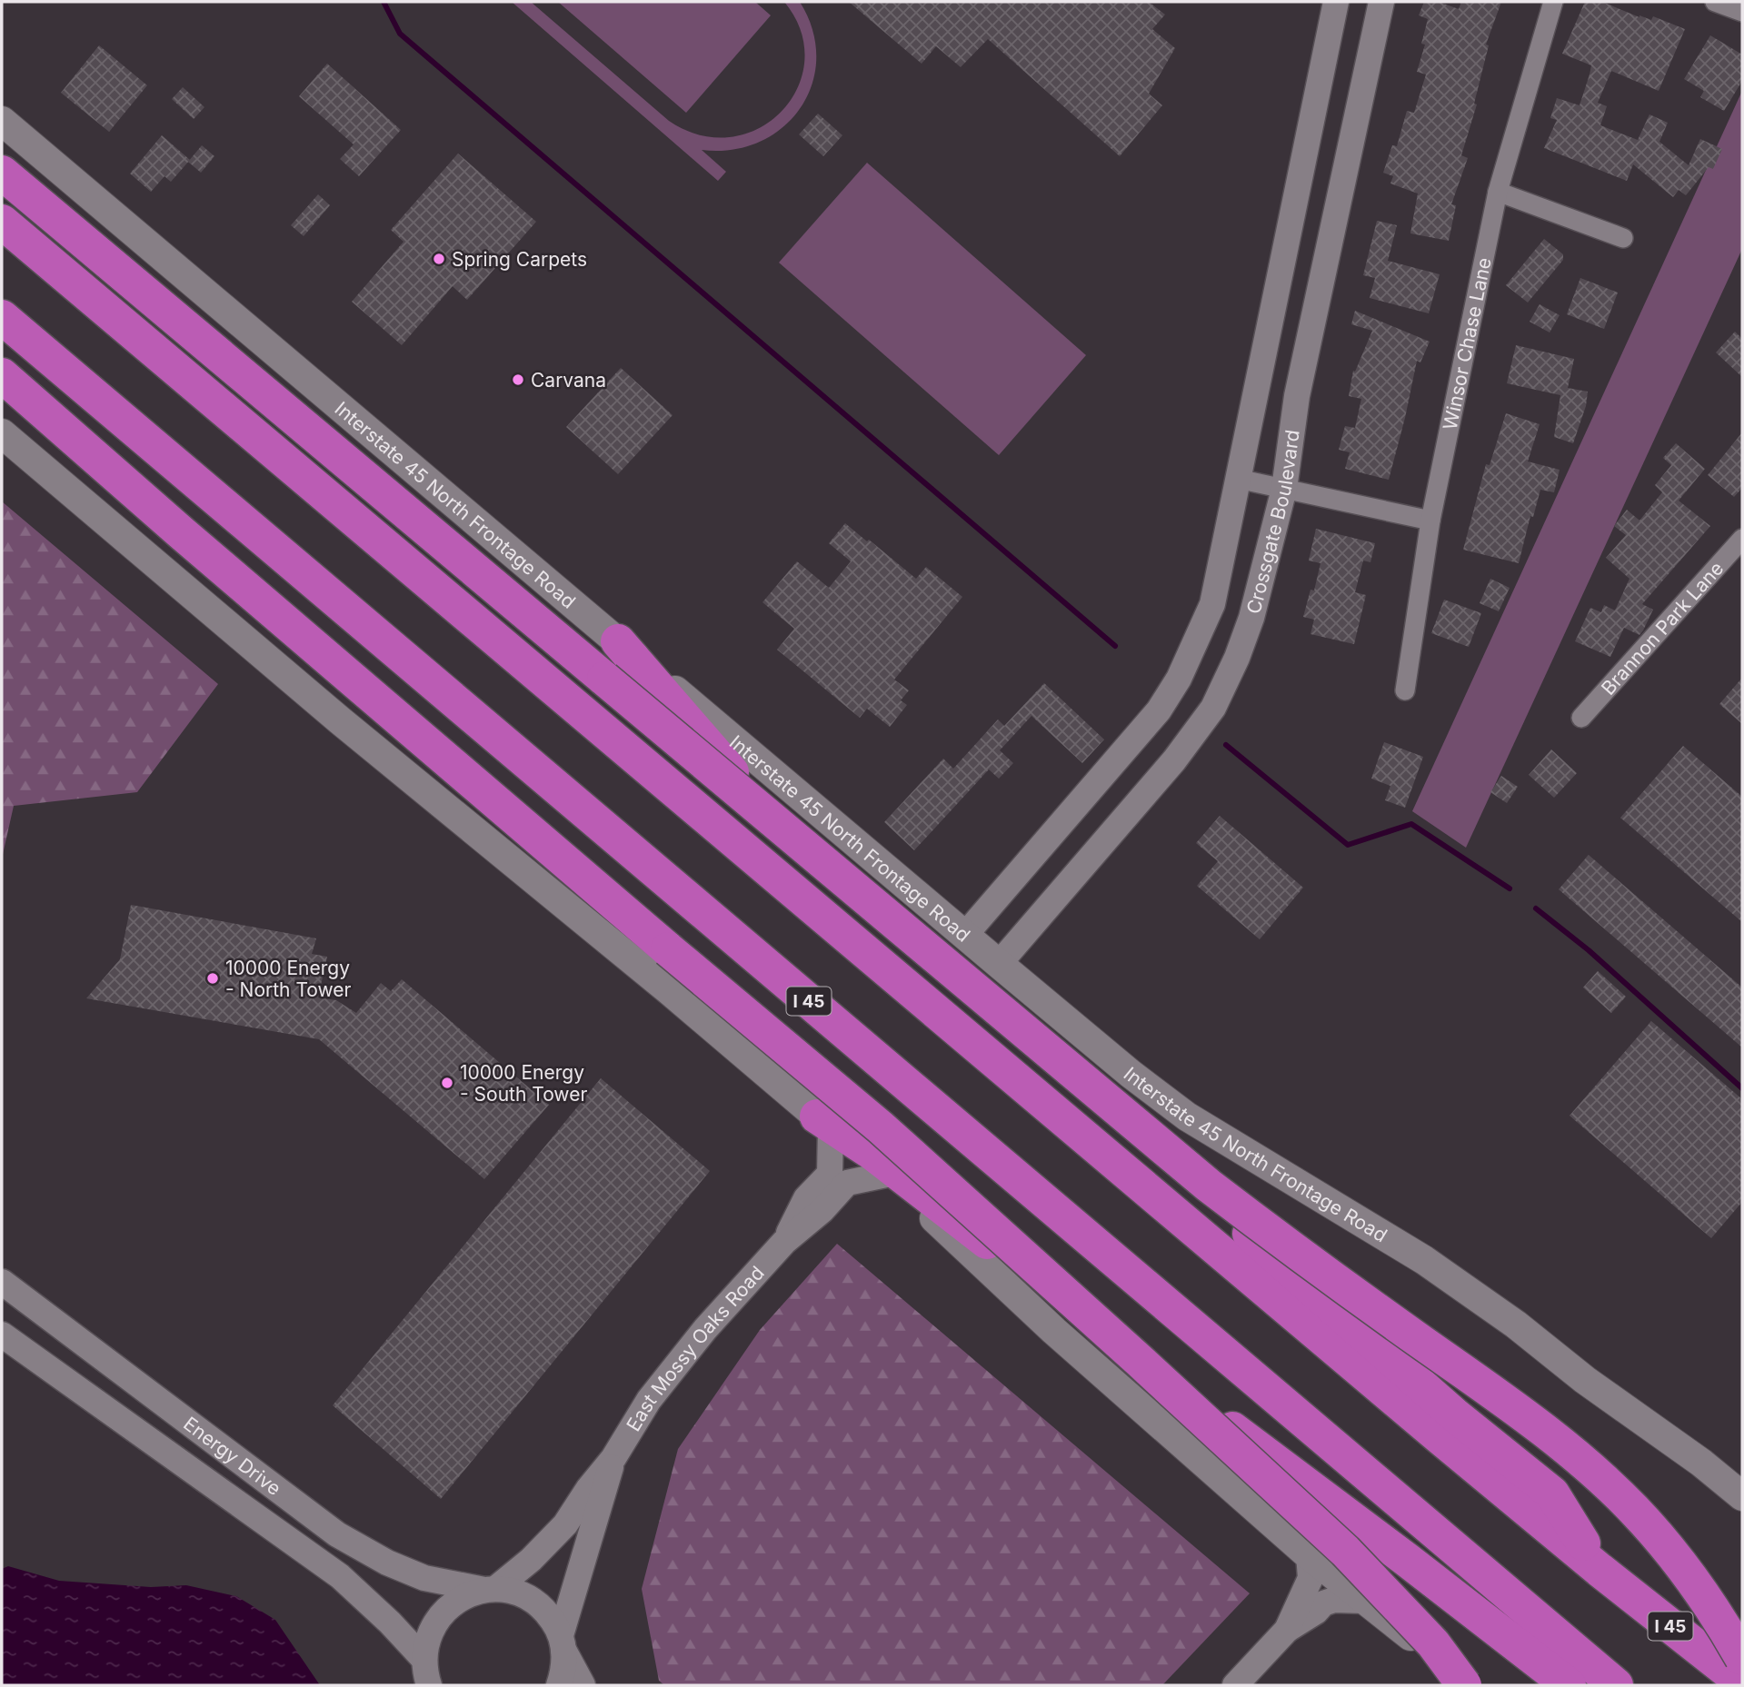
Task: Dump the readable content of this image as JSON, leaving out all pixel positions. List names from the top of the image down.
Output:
{
  "streets": {
    "highway": ["I 45"],
    "main road": ["Interstate 45 North Frontage Road"],
    "street": [
      "Winsor Chase Lane",
      "Crossgate Boulevard",
      "Brannon Park Lane",
      "East Mossy Oaks Road",
      "Energy Drive"
    ]
  },
  "crossings": [
    ["Interstate 45 North Frontage Road", "Crossgate Boulevard"],
    ["East Mossy Oaks Road", "Energy Drive"]
  ],
  "places": [
    "Spring Carpets",
    "Carvana",
    "10000 Energy - North Tower",
    "10000 Energy - South Tower"
  ]
}
